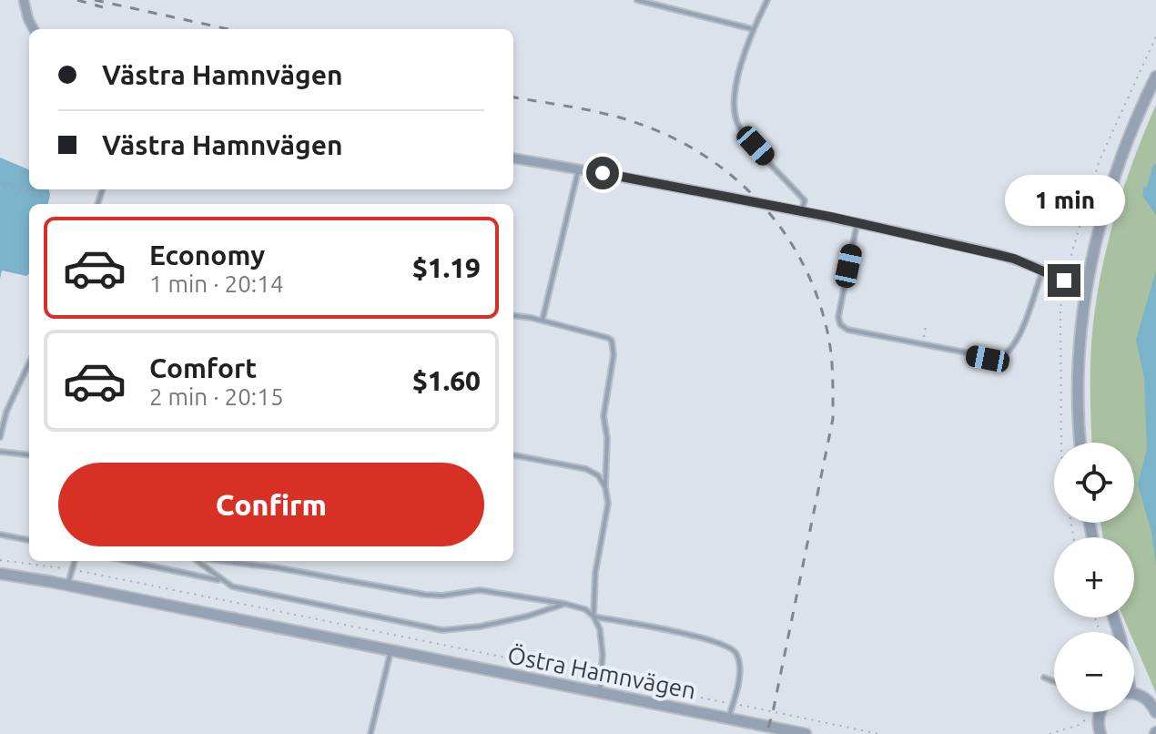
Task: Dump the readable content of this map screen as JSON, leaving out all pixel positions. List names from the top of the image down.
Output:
{
  "streets": {
    "street": ["Östra Hamnvägen"]
  },
  "page": {
    "banner": ["Västra Hamnvägen", "Västra Hamnvägen"],
    "bubble": "1 min",
    "list": [
      {
        "name": "Economy",
        "note": "1 min · 20:14",
        "value": "$1.19"
      },
      {
        "name": "Comfort",
        "note": "2 min · 20:15",
        "value": "$1.60"
      }
    ],
    "map_buttons": ["+", "−"],
    "buttons": "Confirm"
  }
}
